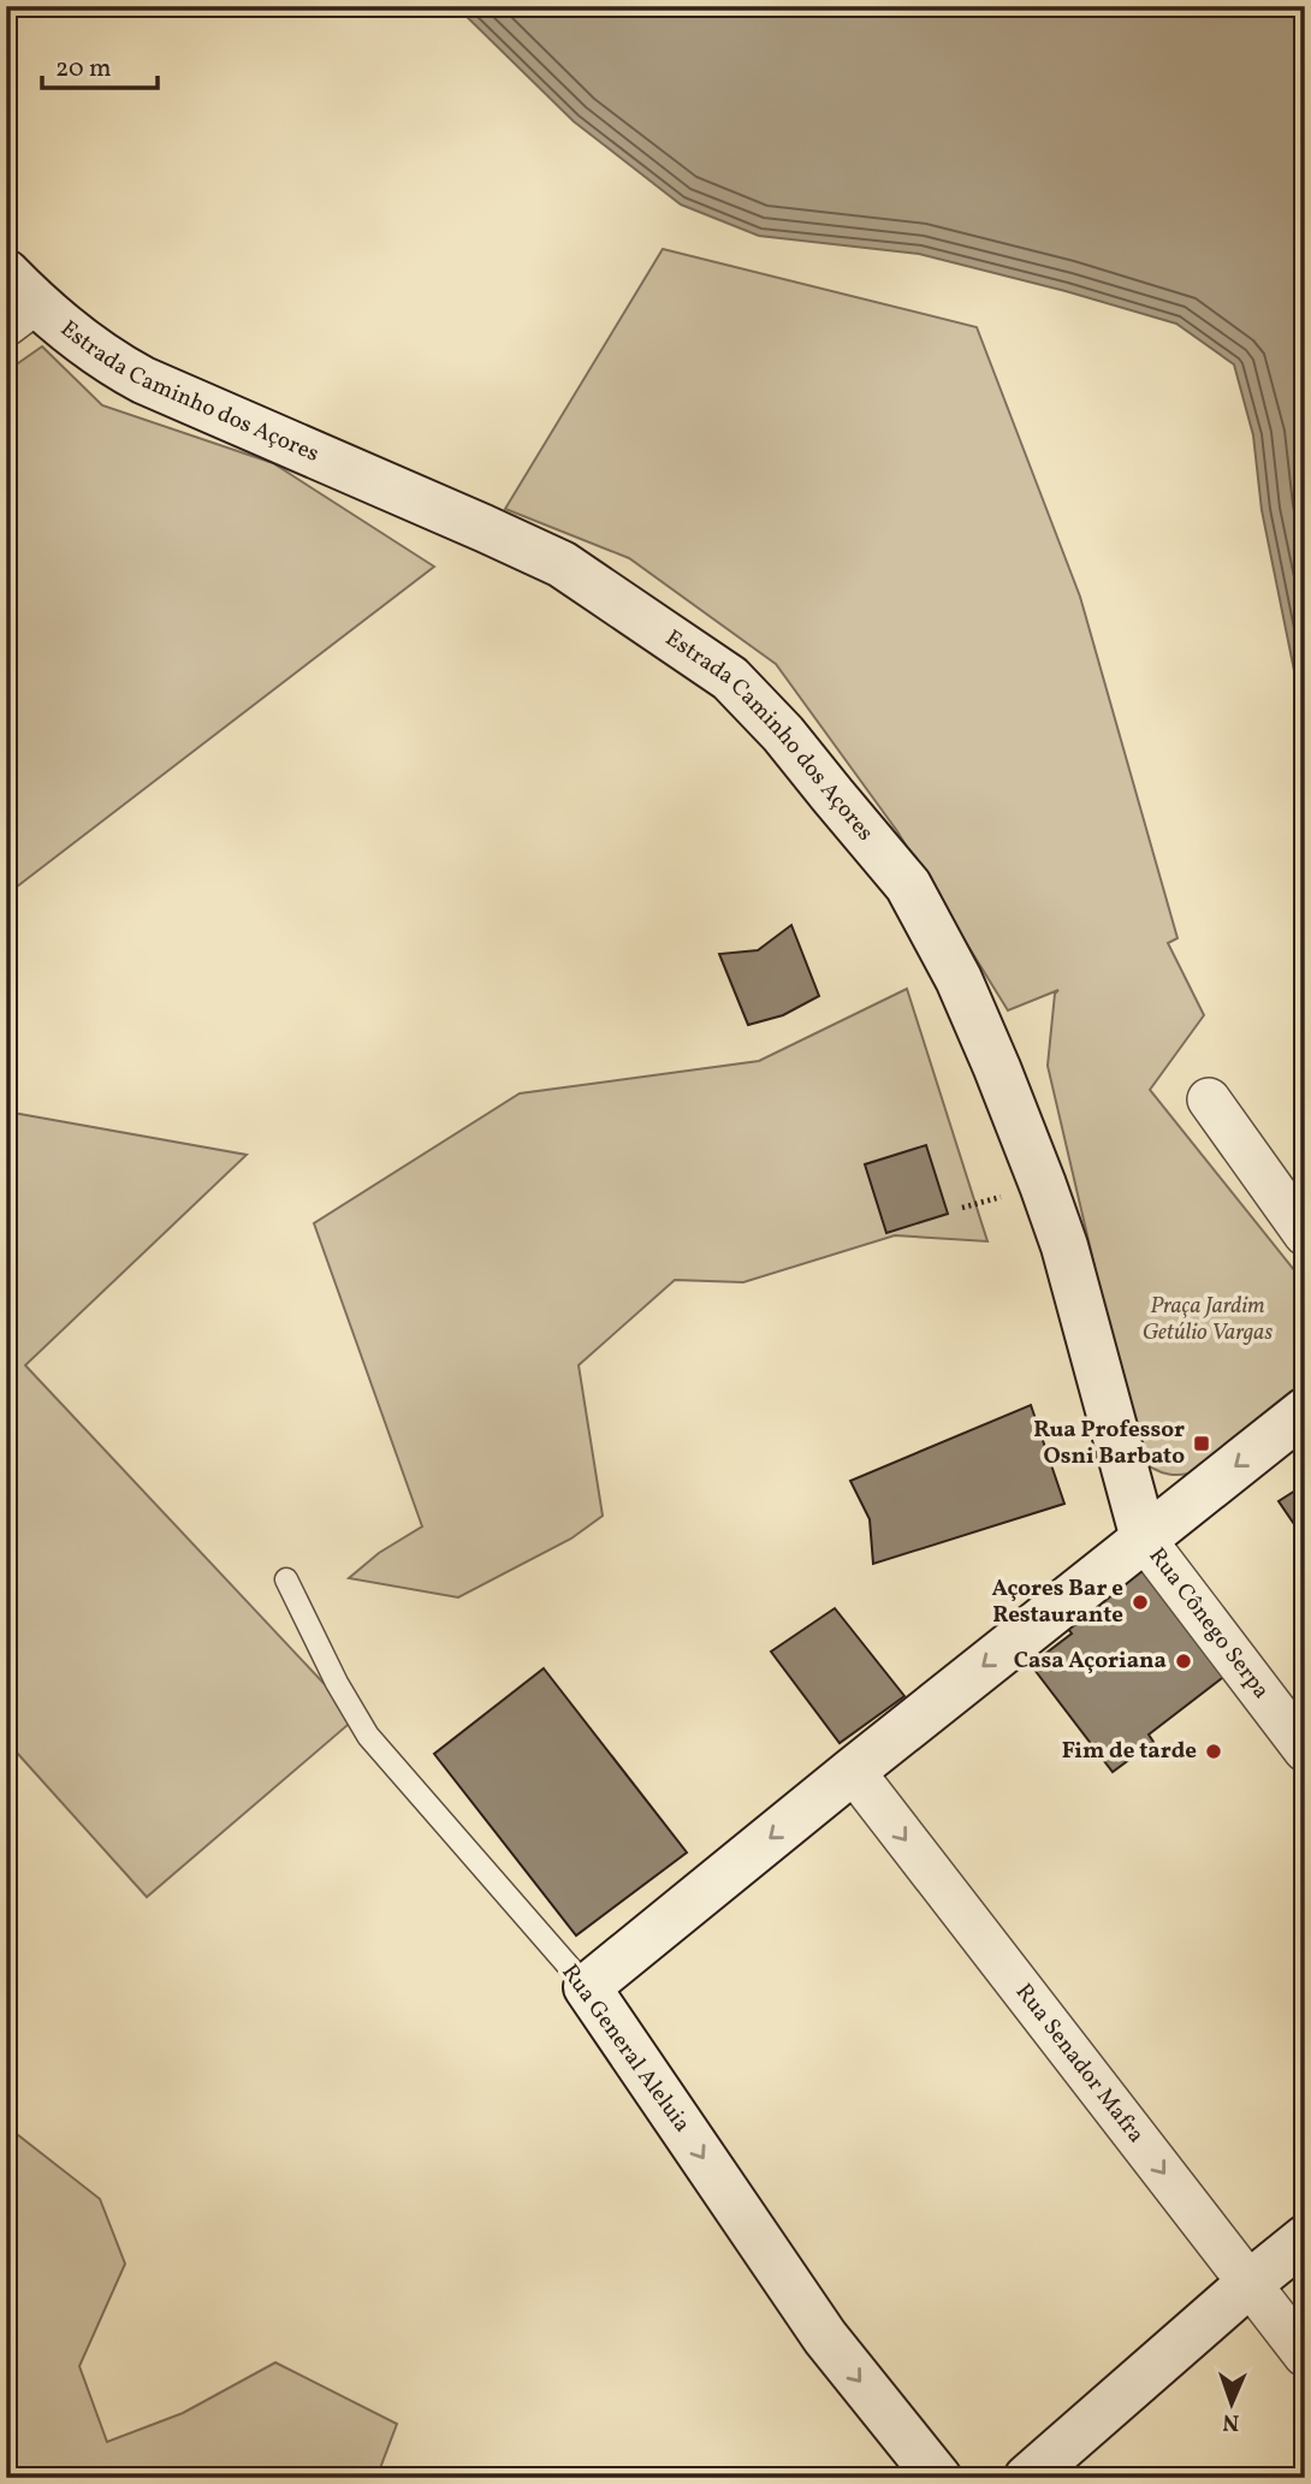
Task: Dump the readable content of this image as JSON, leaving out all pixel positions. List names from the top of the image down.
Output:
{
  "streets": {
    "main road": ["Estrada Caminho dos Açores", "Rua General Aleluia"],
    "street": ["Rua Cônego Serpa", "Rua Senador Mafra"]
  },
  "crossings": [
    ["Estrada Caminho dos Açores", "Rua Cônego Serpa"]
  ],
  "one_way": ["Rua General Aleluia", "Rua Senador Mafra"],
  "parks": ["Praça Jardim Getúlio Vargas"],
  "places": {
    "transit": ["Rua Professor Osni Barbato"],
    "other": ["Açores Bar e Restaurante", "Casa Açoriana", "Fim de tarde"]
  },
  "scale_bar": "20 m",
  "north": "bottom"
}
